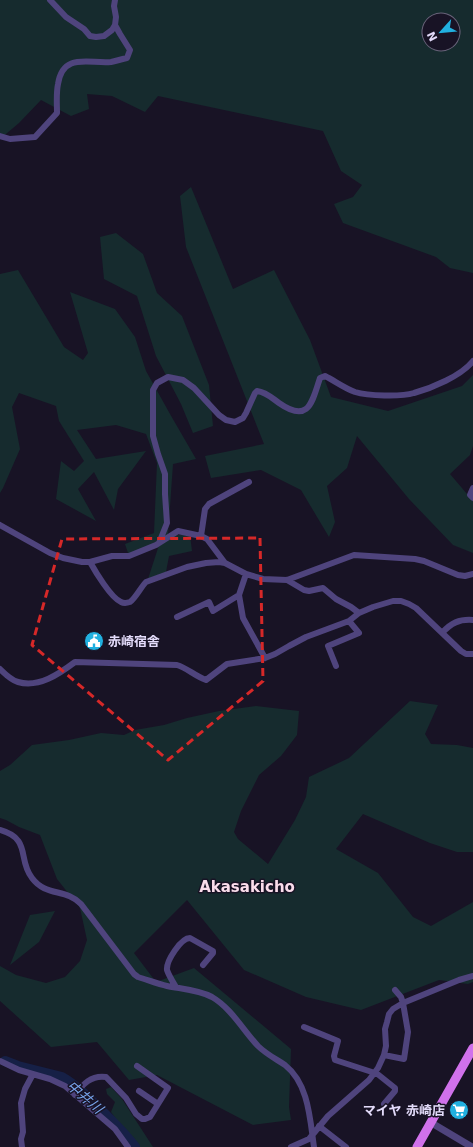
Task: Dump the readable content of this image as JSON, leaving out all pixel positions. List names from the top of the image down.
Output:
{
  "districts": ["Akasakicho"],
  "water": ["中井川"],
  "places": {
    "public building": ["赤崎宿舎"],
    "supermarket": ["マイヤ 赤崎店"]
  },
  "north": "bottom left"
}
